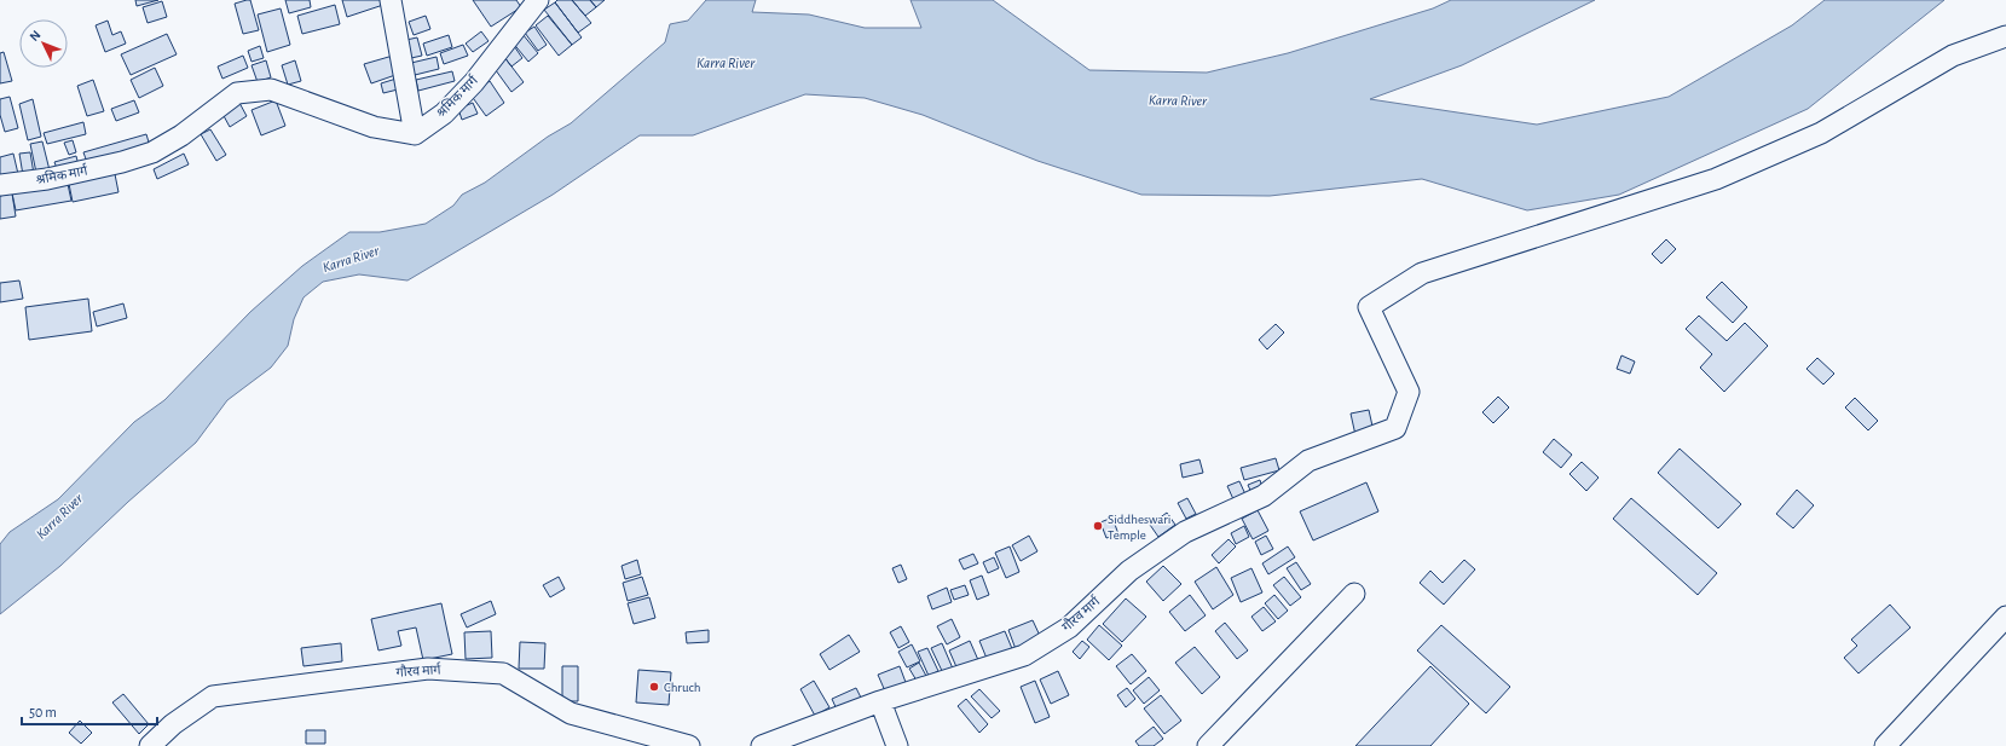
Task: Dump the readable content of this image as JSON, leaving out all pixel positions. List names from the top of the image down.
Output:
{
  "streets": {
    "street": ["श्रमिक मार्ग", "गौरव मार्ग"]
  },
  "water": ["Karra River"],
  "places": ["Siddheswari Temple", "Chruch"],
  "scale_bar": "50 m",
  "north": "top left"
}
